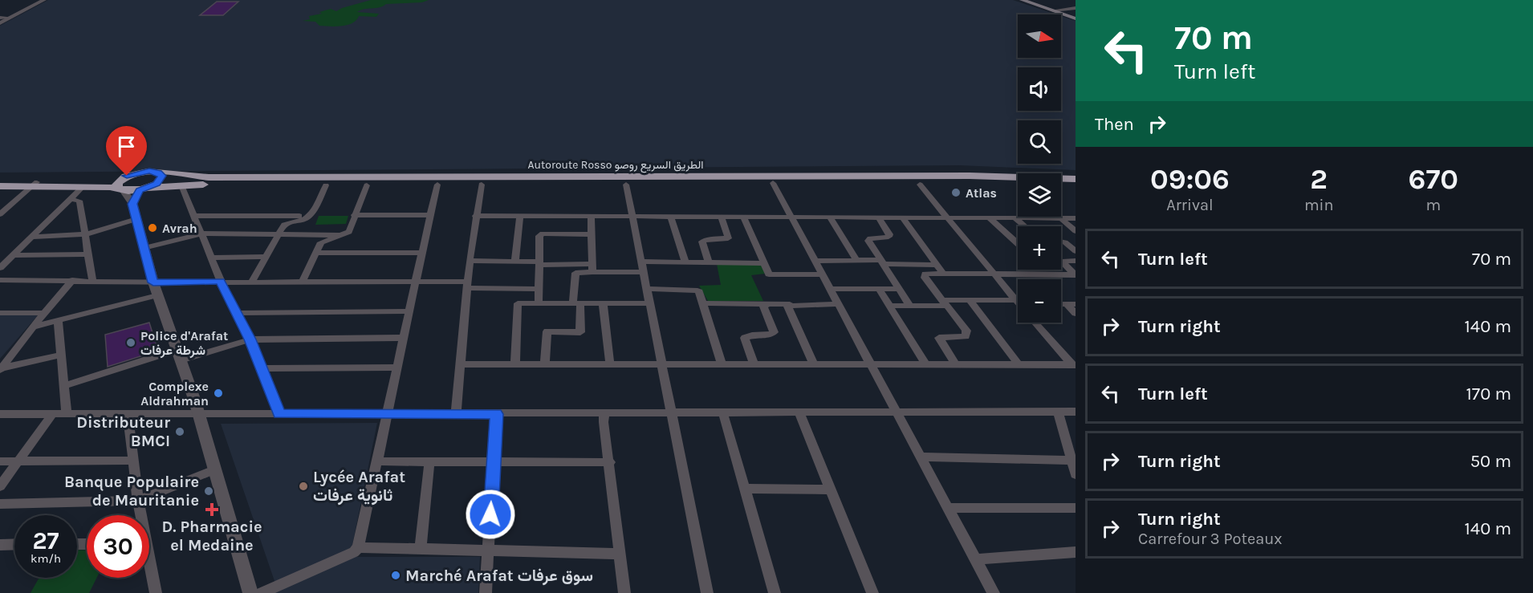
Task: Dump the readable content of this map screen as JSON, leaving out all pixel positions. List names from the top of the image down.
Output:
{
  "streets": {
    "highway": ["Autoroute Rosso الطريق السريع روصو"]
  },
  "places": {
    "other": [
      "Atlas",
      "Avrah",
      "Police d'Arafat شرطة عرفات",
      "Complexe Aldrahman",
      "Distributeur BMCI",
      "Lycée Arafat ثانوية عرفات",
      "Banque Populaire de Mauritanie",
      "Marché Arafat سوق عرفات"
    ],
    "health": ["D. Pharmacie el Medaine"]
  },
  "north": "right",
  "page": {
    "turn": ["70 m", "Turn left"],
    "map_buttons": ["+", "−"],
    "then": "Then",
    "eta": [
      "09:06",
      "Arrival",
      "2",
      "min",
      "670",
      "m"
    ],
    "list": [
      {
        "name": "Turn left",
        "value": "70 m"
      },
      {
        "name": "Turn right",
        "value": "140 m"
      },
      {
        "name": "Turn left",
        "value": "170 m"
      },
      {
        "name": "Turn right",
        "value": "50 m"
      },
      {
        "name": "Turn right",
        "note": "Carrefour 3 Poteaux",
        "value": "140 m"
      }
    ],
    "speed": "27 km/h",
    "limit": "30"
  }
}
